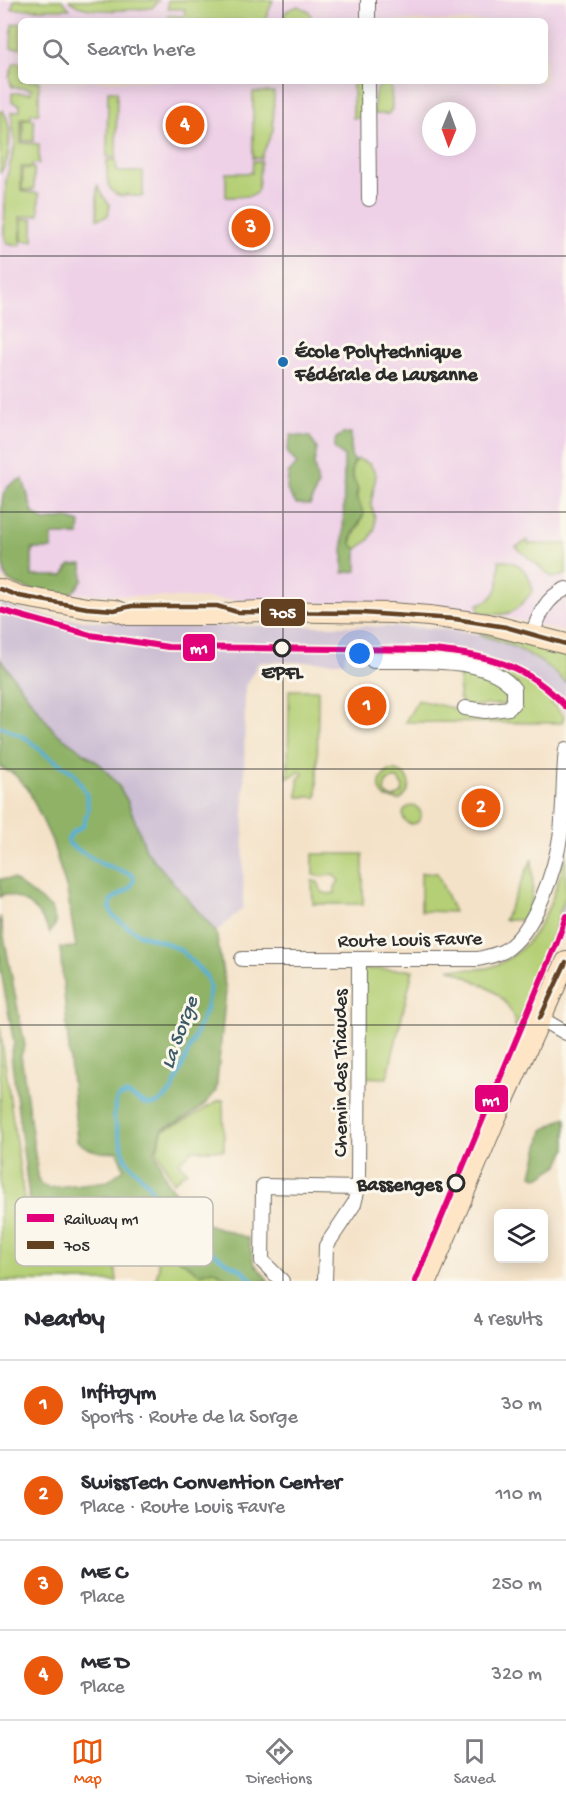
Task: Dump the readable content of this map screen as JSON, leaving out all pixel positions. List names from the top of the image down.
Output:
{
  "streets": {
    "street": ["Route Louis Favre", "Chemin des Triaudes"]
  },
  "crossings": [
    ["Route Louis Favre", "Chemin des Triaudes"]
  ],
  "water": ["La Sorge"],
  "places": ["École Polytechnique Fédérale de Lausanne", "EPFL", "Bassenges"],
  "lines": ["transit line 705", "rail line m1"],
  "legend": ["Railway m1", "705"],
  "north": "bottom",
  "page": {
    "search": "Search here",
    "pins": [
      "4",
      "3",
      "1",
      "2"
    ],
    "heading": ["Nearby", "4 results"],
    "list": [
      {
        "mark": "1",
        "name": "Infitgym",
        "note": "Sports · Route de la Sorge",
        "value": "30 m"
      },
      {
        "mark": "2",
        "name": "SwissTech Convention Center",
        "note": "Place · Route Louis Favre",
        "value": "110 m"
      },
      {
        "mark": "3",
        "name": "ME C",
        "note": "Place",
        "value": "250 m"
      },
      {
        "mark": "4",
        "name": "ME D",
        "note": "Place",
        "value": "320 m"
      }
    ],
    "nav": ["Map", "Directions", "Saved"]
  }
}
